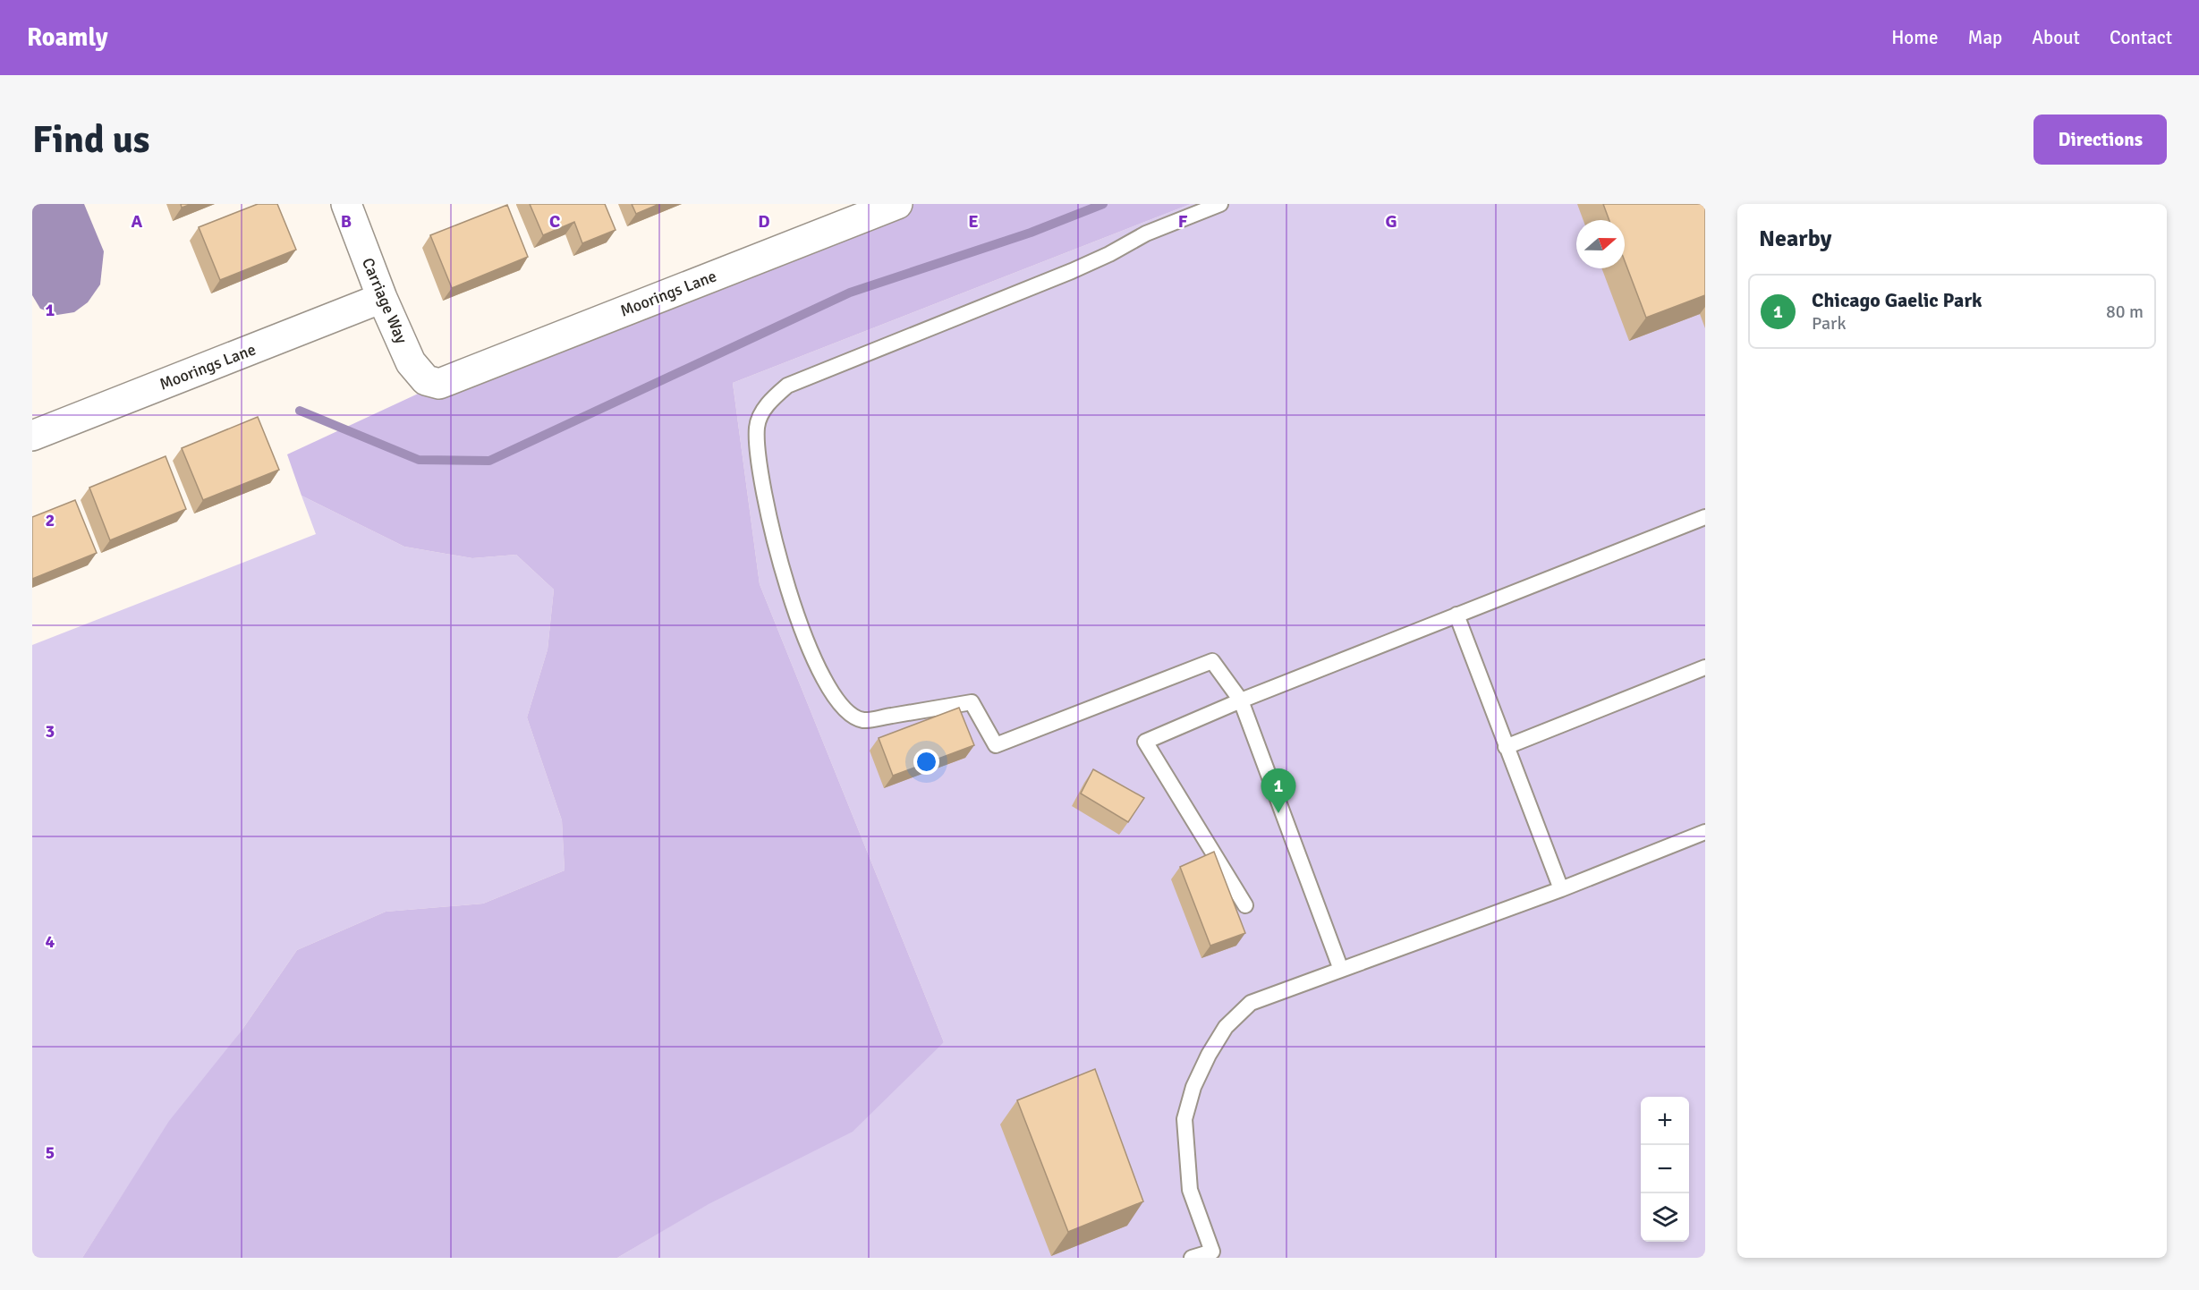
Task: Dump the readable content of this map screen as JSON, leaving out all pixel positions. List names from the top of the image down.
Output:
{
  "streets": {
    "street": ["Moorings Lane", "Carriage Way"]
  },
  "crossings": [
    ["Moorings Lane", "Carriage Way"]
  ],
  "north": "right",
  "page": {
    "header": "Roamly",
    "nav": [
      "Home",
      "Map",
      "About",
      "Contact"
    ],
    "buttons": "Directions",
    "title": "Find us",
    "heading": "Nearby",
    "list": [
      {
        "mark": "1",
        "name": "Chicago Gaelic Park",
        "note": "Park",
        "value": "80 m"
      }
    ],
    "pins": "1",
    "map_buttons": ["+", "−"]
  },
  "grid": {
    "columns": [
      "A",
      "B",
      "C",
      "D",
      "E",
      "F",
      "G"
    ],
    "rows": [
      "1",
      "2",
      "3",
      "4",
      "5"
    ]
  }
}
